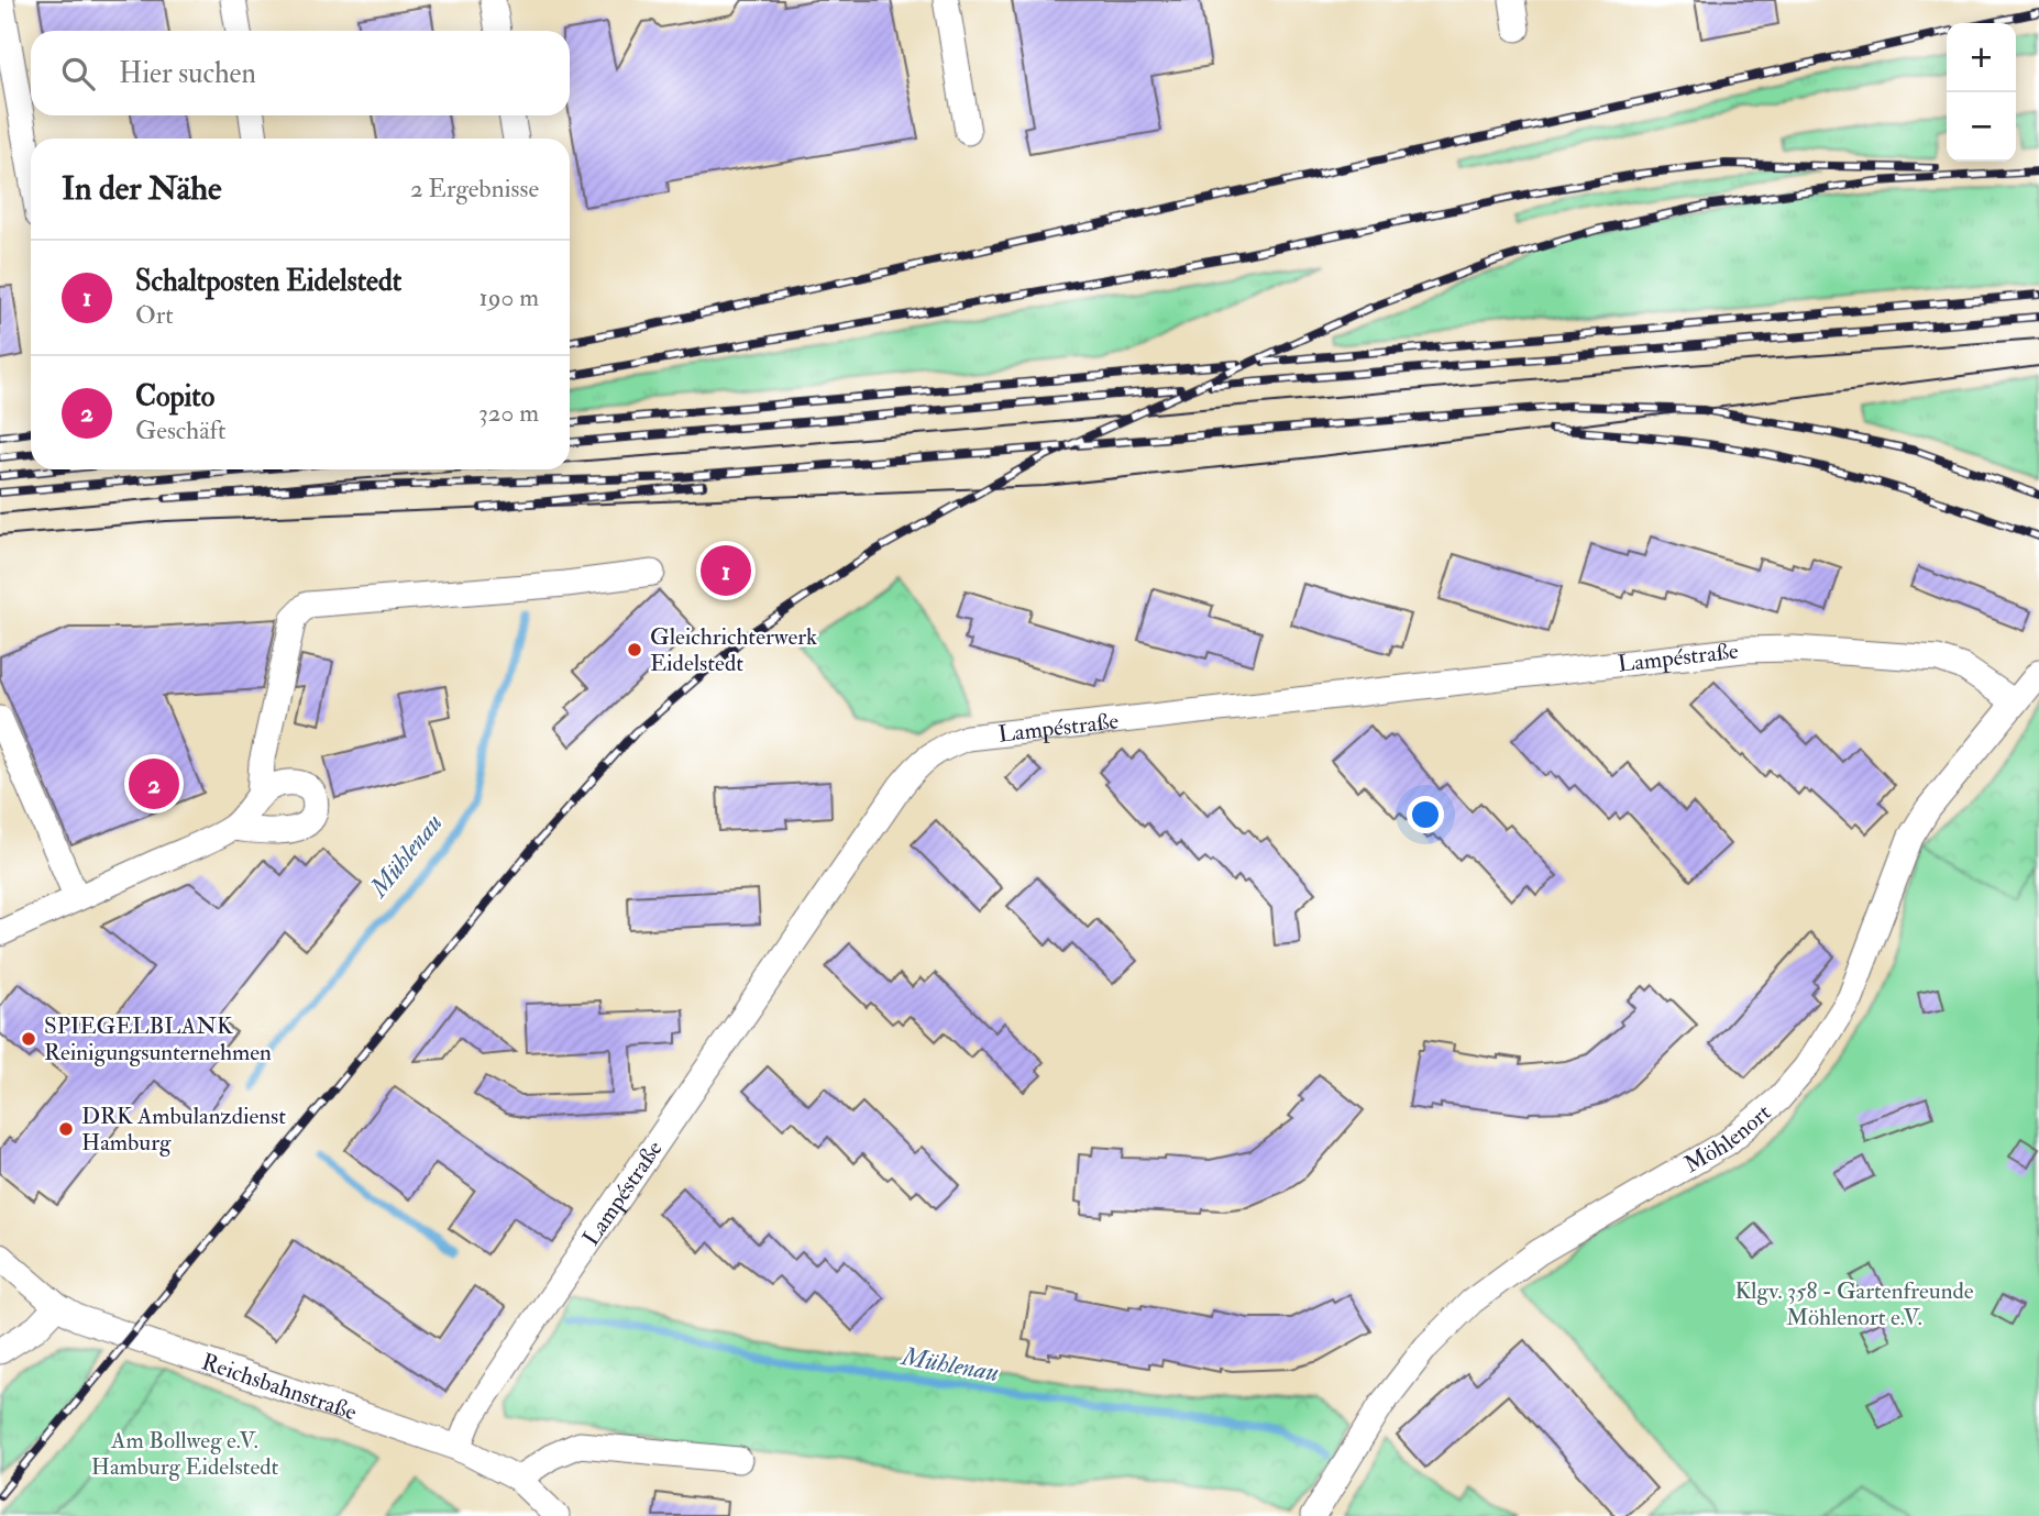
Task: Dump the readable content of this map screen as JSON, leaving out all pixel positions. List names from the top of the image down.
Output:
{
  "streets": {
    "street": ["Lampéstraße", "Möhlenort", "Reichsbahnstraße"]
  },
  "crossings": [
    ["Lampéstraße", "Möhlenort"],
    ["Lampéstraße", "Reichsbahnstraße"]
  ],
  "water": ["Mühlenau"],
  "parks": ["Klgv. 358 - Gartenfreunde Möhlenort e.V.", "Am Bollweg e.V. Hamburg Eidelstedt"],
  "places": ["Gleichrichterwerk Eidelstedt", "SPIEGELBLANK Reinigungsunternehmen", "DRK Ambulanzdienst Hamburg"],
  "page": {
    "map_buttons": ["+", "−"],
    "search": "Hier suchen",
    "heading": ["In der Nähe", "2 Ergebnisse"],
    "list": [
      {
        "mark": "1",
        "name": "Schaltposten Eidelstedt",
        "note": "Ort",
        "value": "190 m"
      },
      {
        "mark": "2",
        "name": "Copito",
        "note": "Geschäft",
        "value": "320 m"
      }
    ],
    "pins": ["1", "2"]
  }
}
